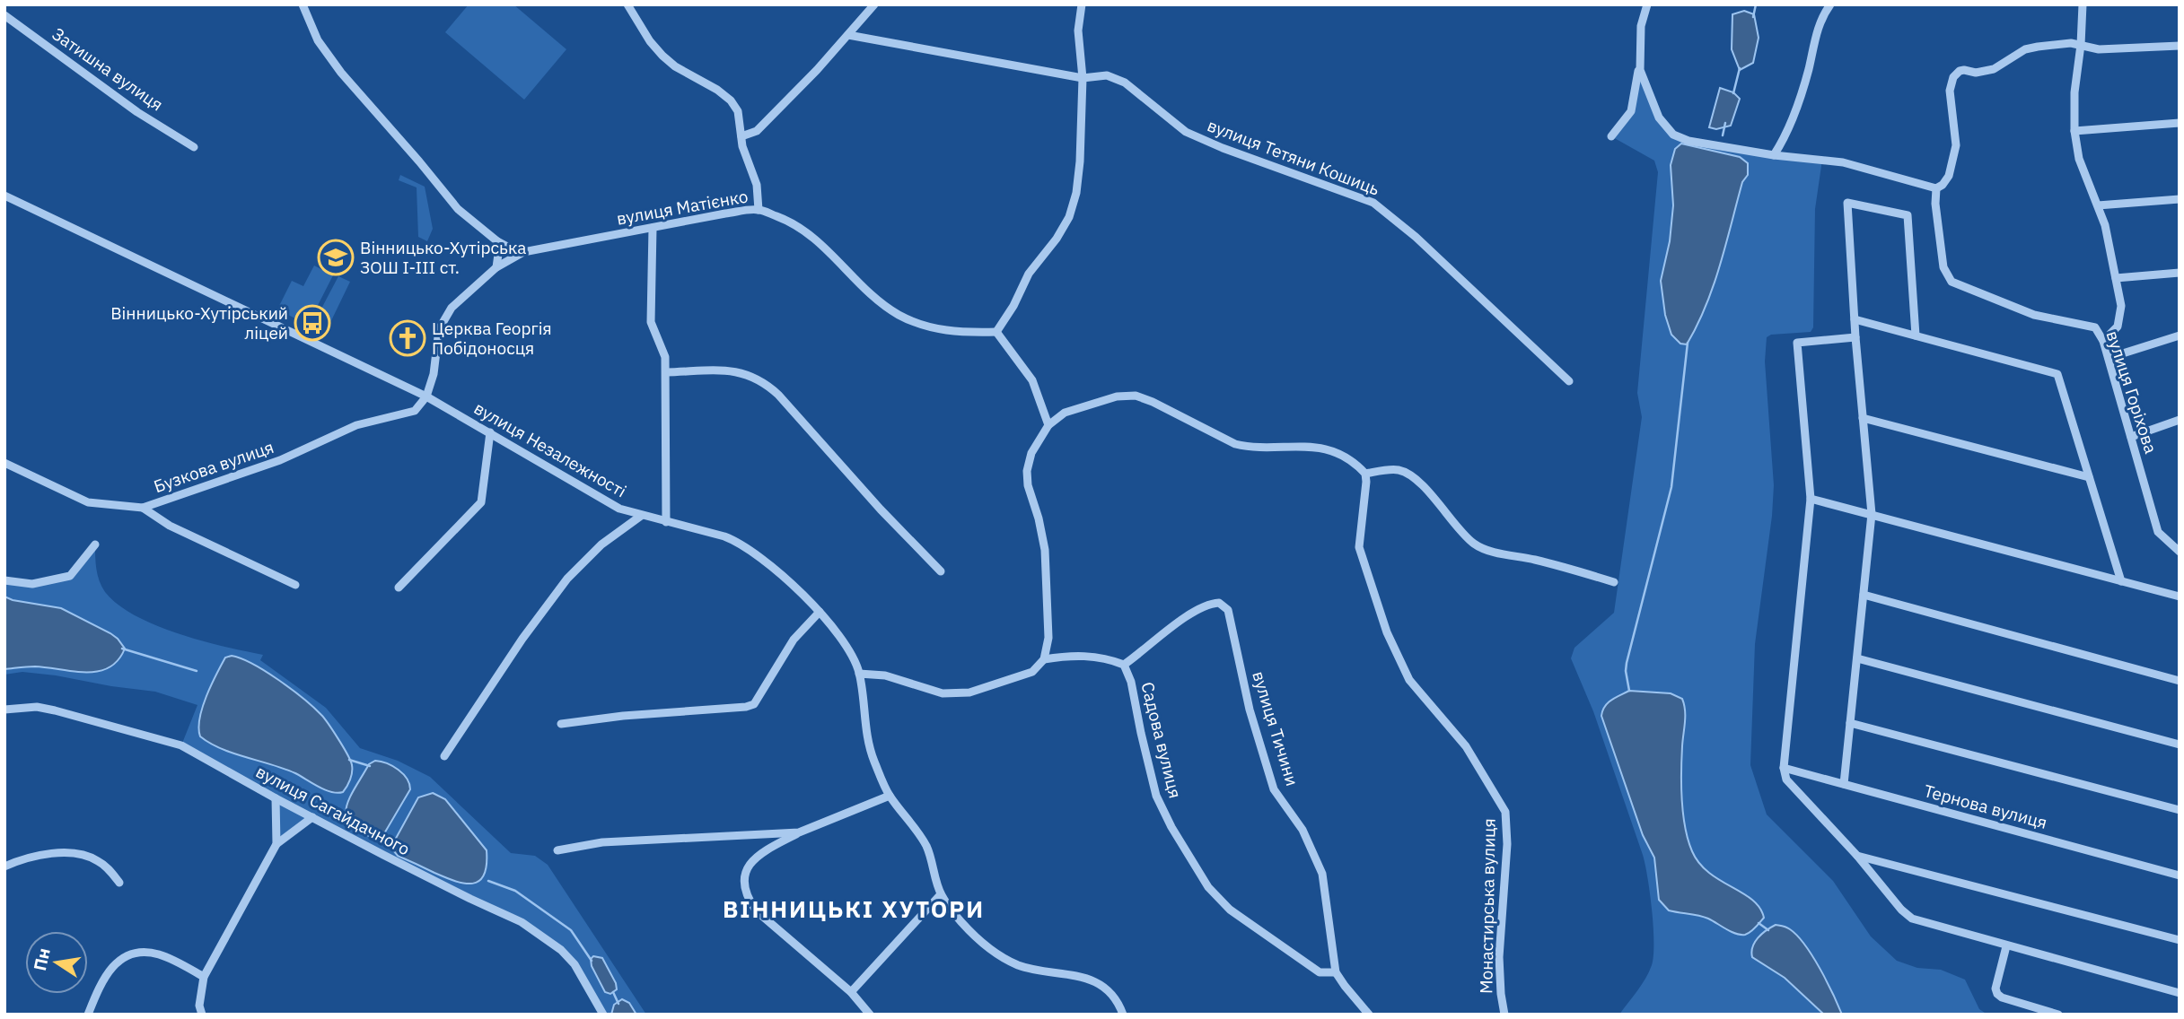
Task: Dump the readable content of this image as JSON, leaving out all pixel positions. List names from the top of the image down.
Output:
{
  "streets": {
    "street": [
      "Затишна вулиця",
      "вулиця Тетяни Кошиць",
      "вулиця Матієнко",
      "вулиця Горіхова",
      "Бузкова вулиця",
      "вулиця Тичини",
      "Садова вулиця",
      "Тернова вулиця",
      "вулиця Сагайдачного",
      "Монастирська вулиця"
    ]
  },
  "crossings": [
    ["вулиця Матієнко", "Бузкова вулиця"],
    ["вулиця Тичини", "Садова вулиця"]
  ],
  "districts": ["ВІННИЦЬКІ ХУТОРИ"],
  "places": {
    "school or university": ["Вінницько-Хутірська ЗОШ І-ІІІ ст."],
    "bus stop": ["Вінницько-Хутірський ліцей"],
    "church": ["Церква Георгія Побідоносця"]
  },
  "north": "left"
}
